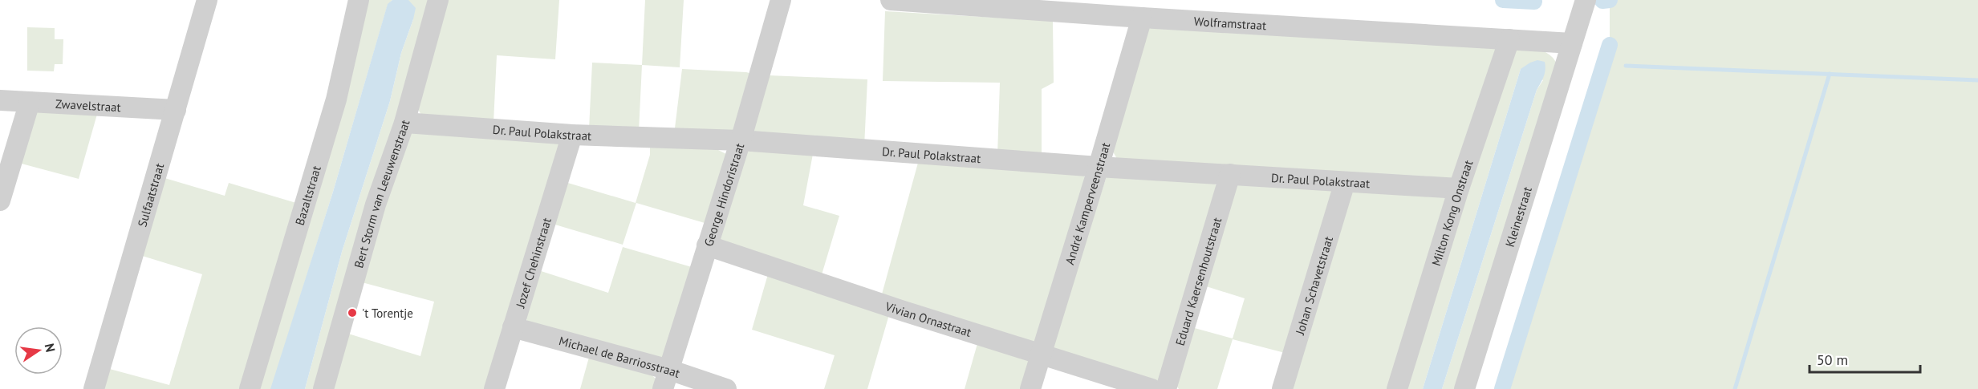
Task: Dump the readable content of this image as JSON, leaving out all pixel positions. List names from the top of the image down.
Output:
{
  "streets": {
    "street": [
      "Wolframstraat",
      "Zwavelstraat",
      "Dr. Paul Polakstraat",
      "Sulfaatstraat",
      "Bert Storm van Leeuwenstraat",
      "George Hindoristraat",
      "Bazaltstraat",
      "André Kamperveenstraat",
      "Milton Kong Onstraat",
      "Kleinestraat",
      "Jozef Chehinstraat",
      "Eduard Kaersenhoutstraat",
      "Johan Schavetstraat",
      "Vivian Ornastraat",
      "Michael de Barriosstraat"
    ]
  },
  "crossings": [
    ["Wolframstraat", "André Kamperveenstraat"],
    ["Wolframstraat", "Milton Kong Onstraat"],
    ["Wolframstraat", "Kleinestraat"],
    ["Zwavelstraat", "Sulfaatstraat"],
    ["Dr. Paul Polakstraat", "Bert Storm van Leeuwenstraat"],
    ["Dr. Paul Polakstraat", "George Hindoristraat"],
    ["Dr. Paul Polakstraat", "André Kamperveenstraat"],
    ["Dr. Paul Polakstraat", "Milton Kong Onstraat"],
    ["Dr. Paul Polakstraat", "Jozef Chehinstraat"],
    ["Dr. Paul Polakstraat", "Eduard Kaersenhoutstraat"],
    ["Dr. Paul Polakstraat", "Johan Schavetstraat"],
    ["George Hindoristraat", "Vivian Ornastraat"],
    ["George Hindoristraat", "Michael de Barriosstraat"],
    ["André Kamperveenstraat", "Vivian Ornastraat"],
    ["Jozef Chehinstraat", "Michael de Barriosstraat"]
  ],
  "places": ["'t Torentje"],
  "scale_bar": "50 m",
  "north": "right"
}
